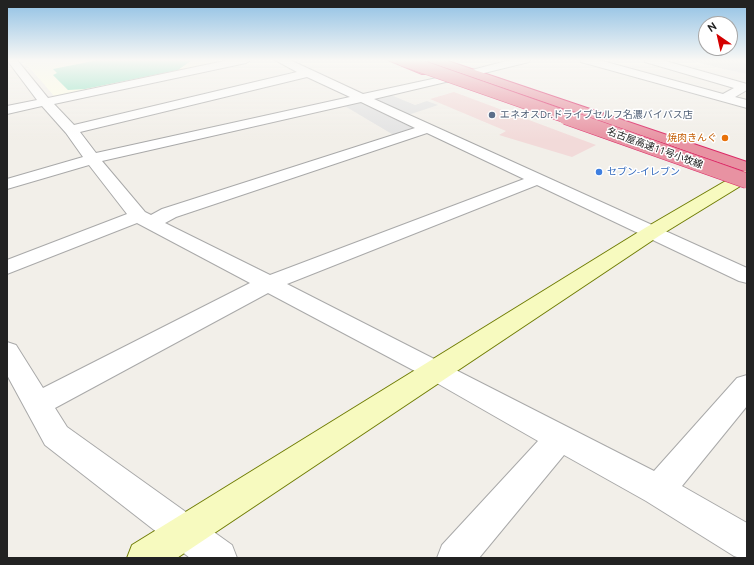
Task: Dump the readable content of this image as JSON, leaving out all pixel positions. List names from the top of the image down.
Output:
{
  "streets": {
    "highway": ["名古屋高速11号小牧線"]
  },
  "places": ["エネオスDr.ドライブセルフ名濃バイパス店", "焼肉きんぐ", "セブン-イレブン"],
  "north": "top left"
}
